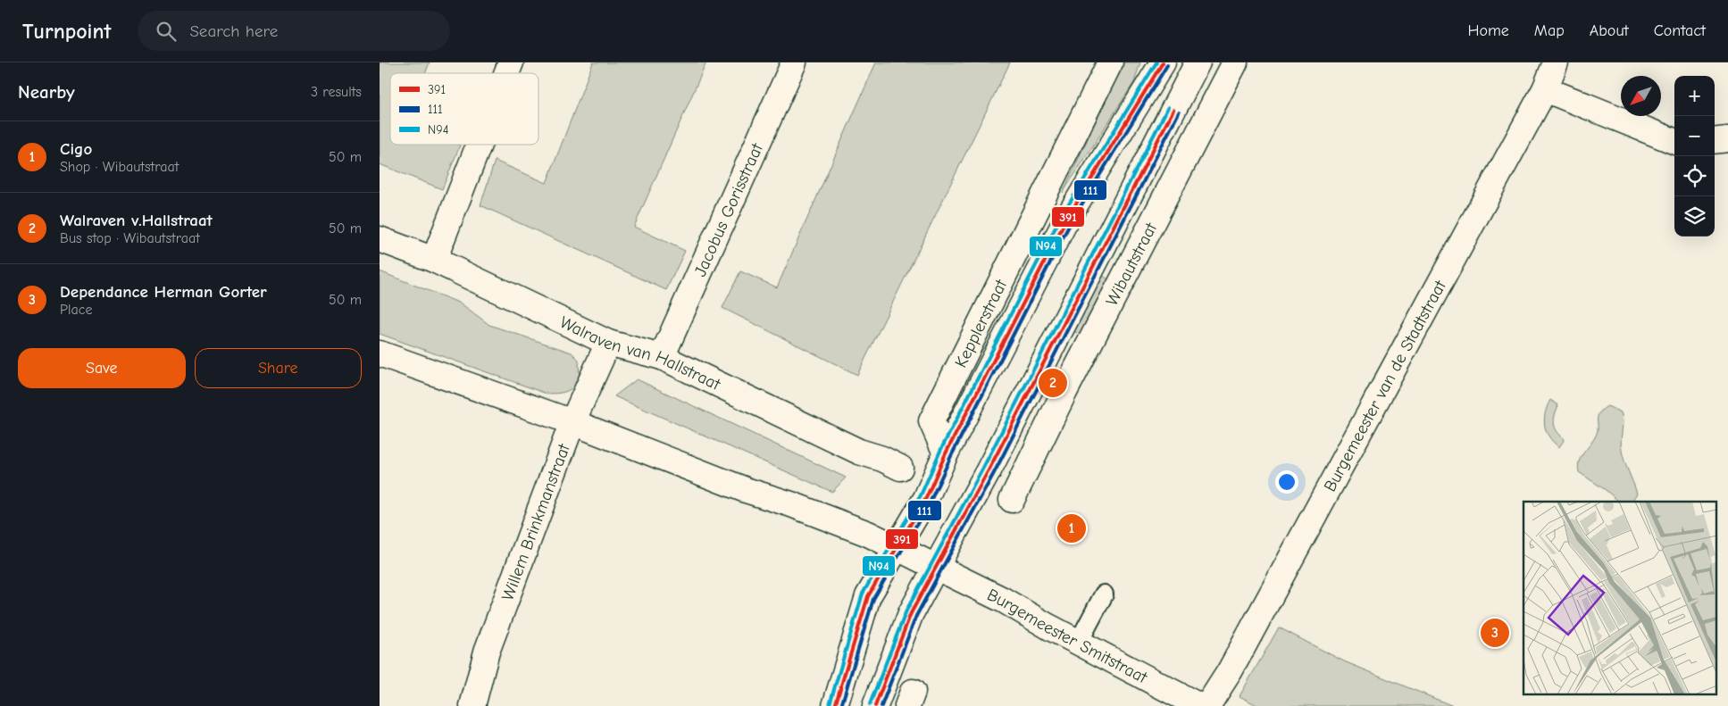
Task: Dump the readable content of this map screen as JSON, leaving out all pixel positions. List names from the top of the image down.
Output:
{
  "streets": {
    "street": [
      "Jacobus Gorisstraat",
      "Wibautstraat",
      "Kepplerstraat",
      "Walraven van Hallstraat",
      "Burgemeester van de Stadtstraat",
      "Willem Brinkmanstraat",
      "Burgemeester Smitstraat"
    ]
  },
  "crossings": [
    ["Jacobus Gorisstraat", "Walraven van Hallstraat"],
    ["Wibautstraat", "Burgemeester Smitstraat"],
    ["Walraven van Hallstraat", "Willem Brinkmanstraat"]
  ],
  "lines": ["transit line 391", "transit line N94", "transit line 111"],
  "legend": ["391", "111", "N94"],
  "north": "bottom left",
  "page": {
    "header": "Turnpoint",
    "search": "Search here",
    "nav": [
      "Home",
      "Map",
      "About",
      "Contact"
    ],
    "heading": ["Nearby", "3 results"],
    "map_buttons": ["+", "−"],
    "list": [
      {
        "mark": "1",
        "name": "Cigo",
        "note": "Shop · Wibautstraat",
        "value": "50 m"
      },
      {
        "mark": "2",
        "name": "Walraven v.Hallstraat",
        "note": "Bus stop · Wibautstraat",
        "value": "50 m"
      },
      {
        "mark": "3",
        "name": "Dependance Herman Gorter",
        "note": "Place",
        "value": "50 m"
      }
    ],
    "buttons": ["Save", "Share"],
    "pins": ["2", "1", "3"]
  }
}
